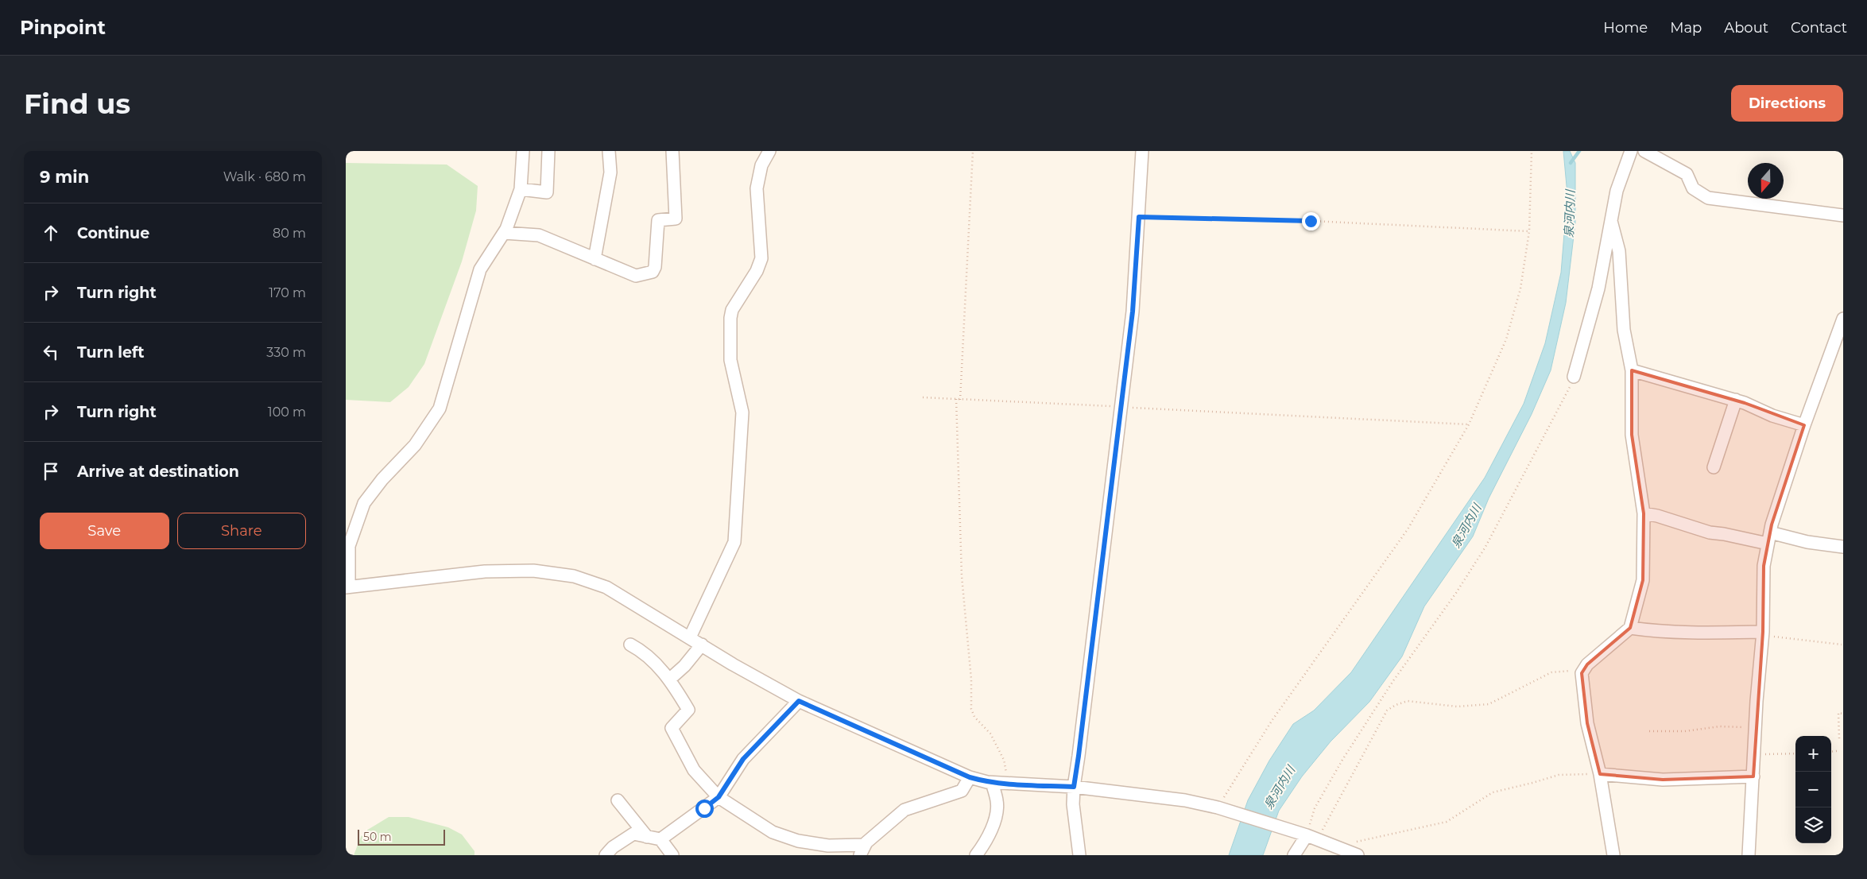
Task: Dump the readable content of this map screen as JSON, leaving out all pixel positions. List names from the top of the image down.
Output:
{
  "water": ["泉河内川"],
  "scale_bar": "50 m",
  "north": "bottom",
  "page": {
    "header": "Pinpoint",
    "nav": [
      "Home",
      "Map",
      "About",
      "Contact"
    ],
    "buttons": [
      "Directions",
      ["Save", "Share"]
    ],
    "title": "Find us",
    "heading": ["9 min", "Walk · 680 m"],
    "list": [
      ["Continue", "80 m"],
      ["Turn right", "170 m"],
      ["Turn left", "330 m"],
      ["Turn right", "100 m"],
      "Arrive at destination"
    ],
    "map_buttons": ["+", "−"],
    "scale": "50 m"
  }
}
